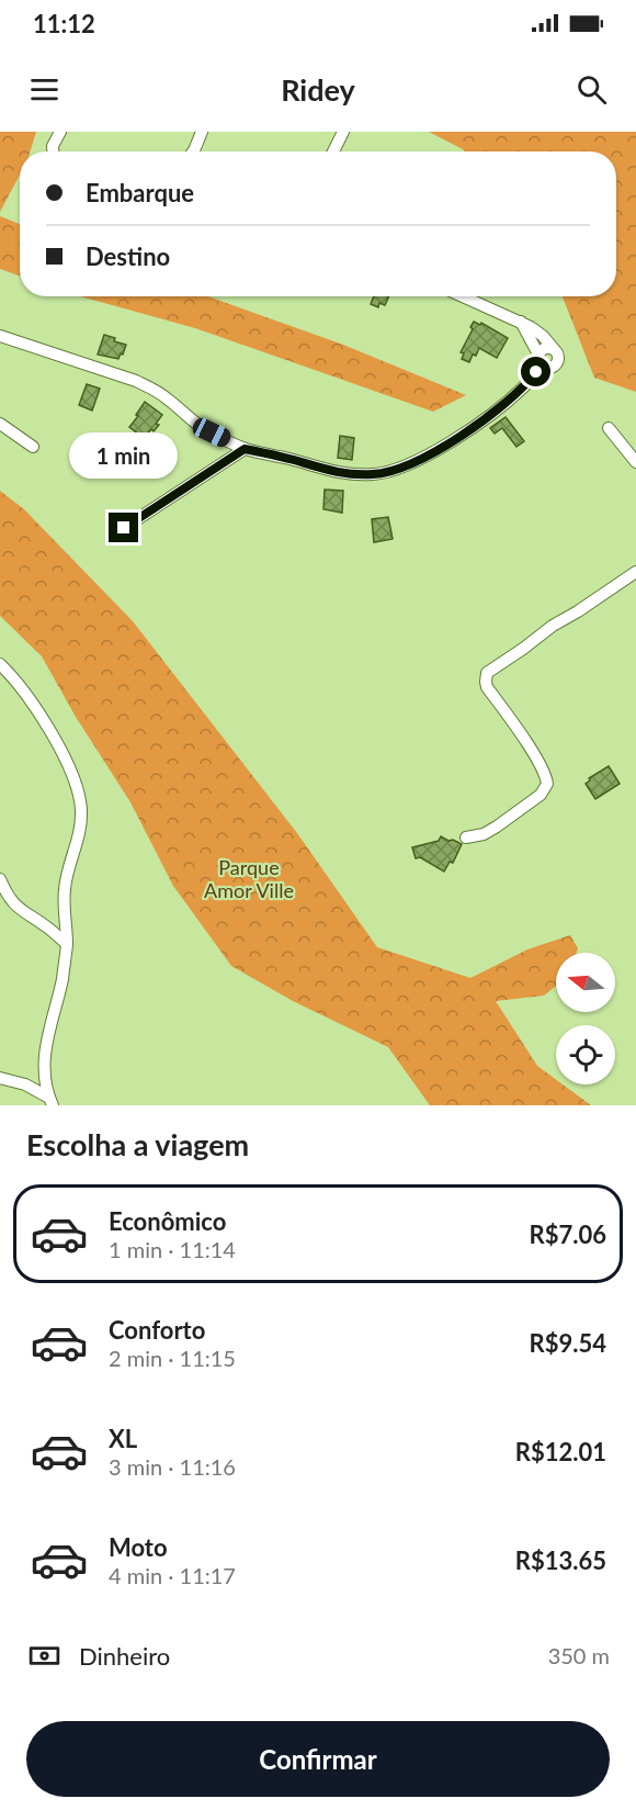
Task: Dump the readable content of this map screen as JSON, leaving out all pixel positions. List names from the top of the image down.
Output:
{
  "parks": ["Parque Amor Ville"],
  "north": "left",
  "page": {
    "status": "11:12",
    "header": "Ridey",
    "banner": ["Embarque", "Destino"],
    "bubble": "1 min",
    "heading": "Escolha a viagem",
    "list": [
      {
        "name": "Econômico",
        "note": "1 min · 11:14",
        "value": "R$7.06"
      },
      {
        "name": "Conforto",
        "note": "2 min · 11:15",
        "value": "R$9.54"
      },
      {
        "name": "XL",
        "note": "3 min · 11:16",
        "value": "R$12.01"
      },
      {
        "name": "Moto",
        "note": "4 min · 11:17",
        "value": "R$13.65"
      }
    ],
    "pay": ["Dinheiro", "350 m"],
    "buttons": "Confirmar"
  }
}
